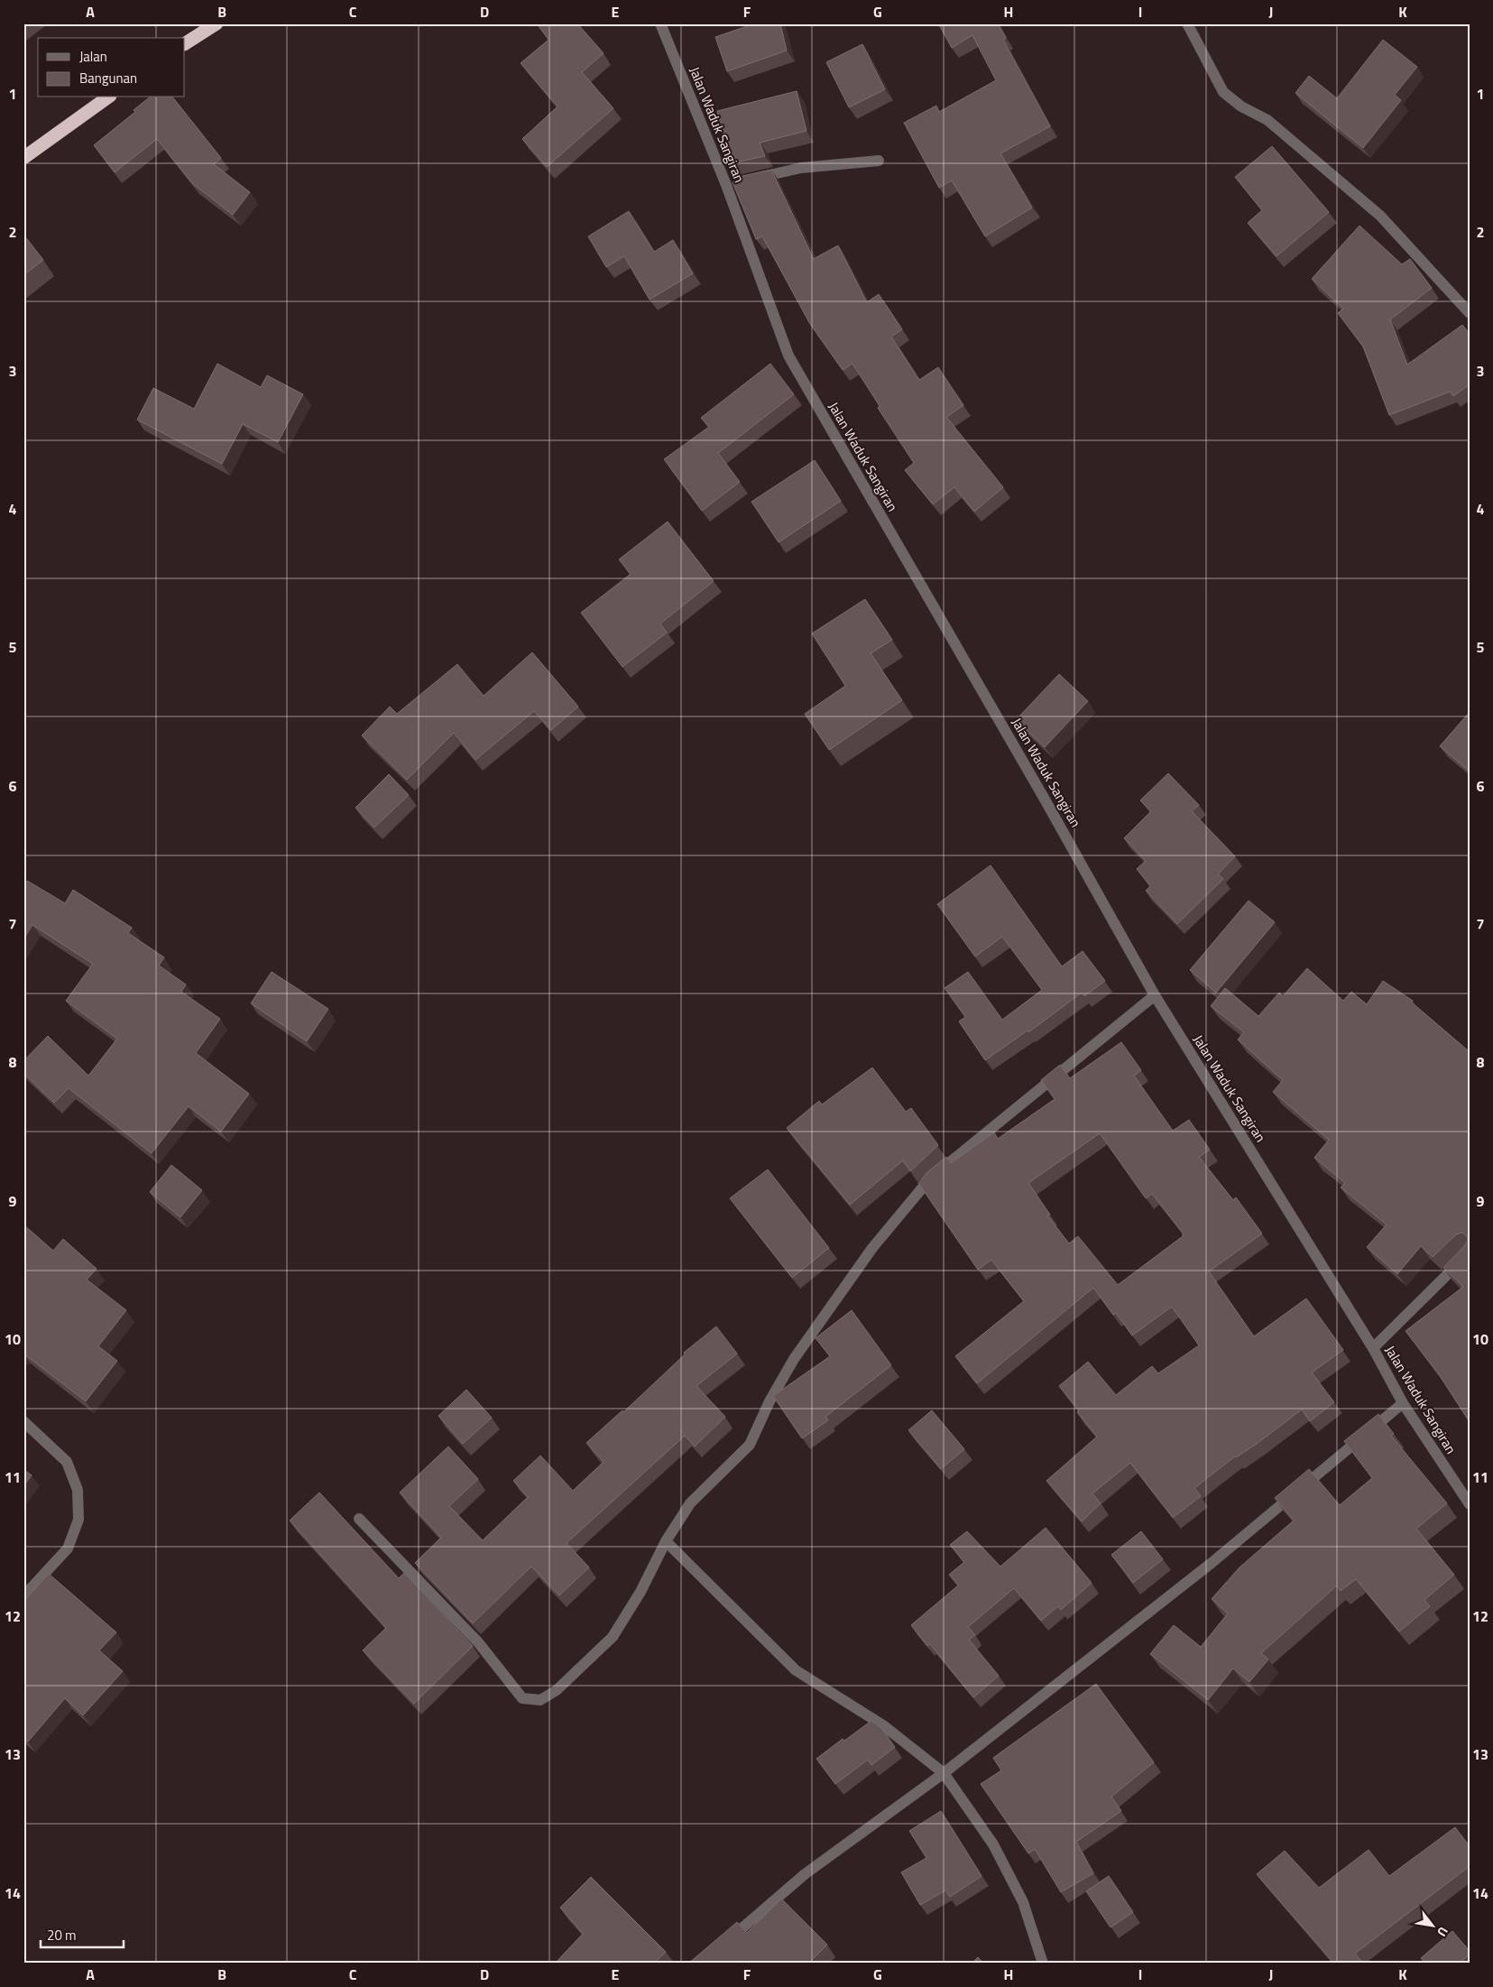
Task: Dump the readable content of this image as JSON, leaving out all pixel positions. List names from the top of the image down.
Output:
{
  "streets": {
    "street": ["Jalan Waduk Sangiran"]
  },
  "legend": ["Jalan", "Bangunan"],
  "scale_bar": "20 m",
  "north": "bottom right",
  "grid": {
    "columns": [
      "A",
      "B",
      "C",
      "D",
      "E",
      "F",
      "G",
      "H",
      "I",
      "J",
      "K"
    ],
    "rows": [
      "1",
      "2",
      "3",
      "4",
      "5",
      "6",
      "7",
      "8",
      "9",
      "10",
      "11",
      "12",
      "13",
      "14"
    ]
  }
}
